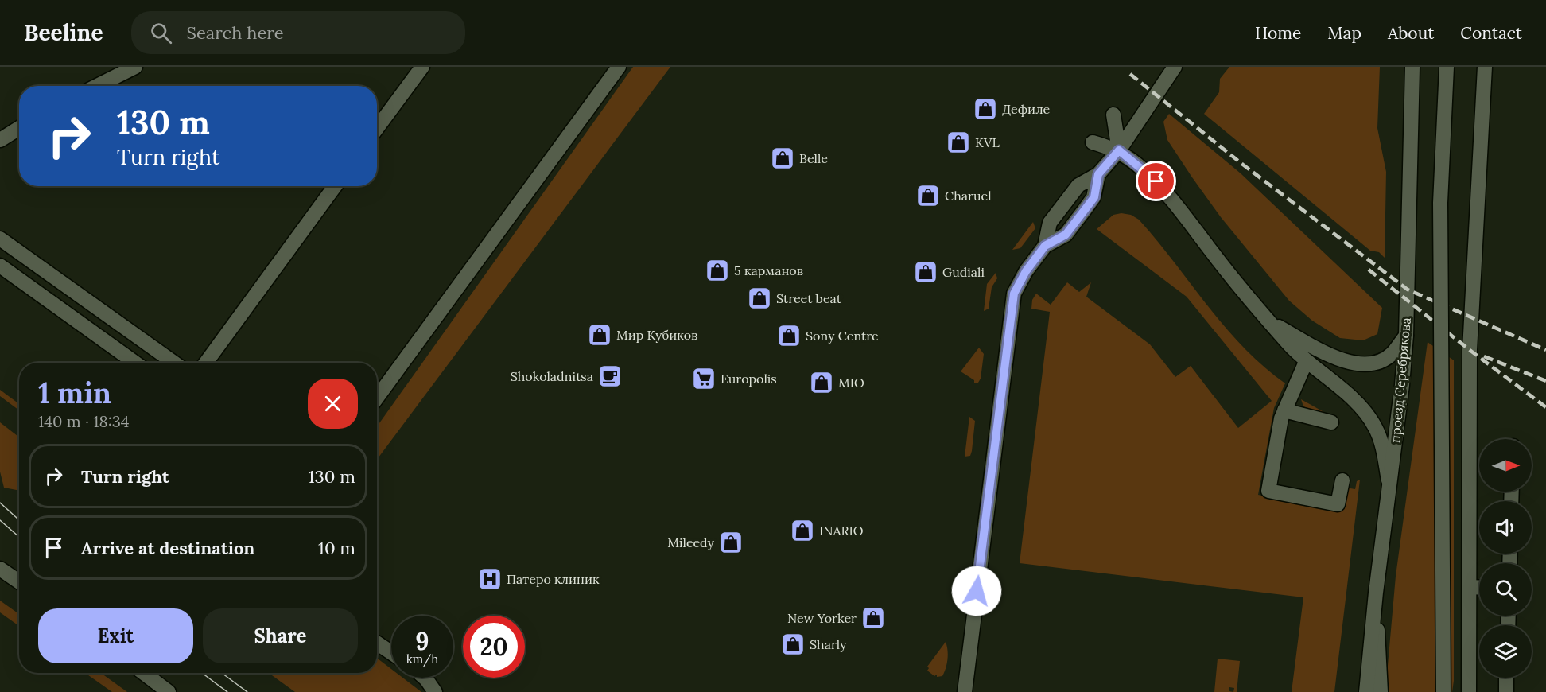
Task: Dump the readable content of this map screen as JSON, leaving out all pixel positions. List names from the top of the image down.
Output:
{
  "streets": {
    "main road": ["проезд Серебрякова"]
  },
  "places": {
    "shop": [
      "Дефиле",
      "KVL",
      "Belle",
      "Charuel",
      "5 карманов",
      "Gudiali",
      "Street beat",
      "Мир Кубиков",
      "Sony Centre",
      "MIO",
      "INARIO",
      "Mileedy",
      "New Yorker",
      "Sharly"
    ],
    "cafe": ["Shokoladnitsa"],
    "supermarket": ["Europolis"],
    "hospital": ["Патеро клиник"]
  },
  "north": "right",
  "page": {
    "header": "Beeline",
    "search": "Search here",
    "nav": [
      "Home",
      "Map",
      "About",
      "Contact"
    ],
    "turn": ["130 m", "Turn right"],
    "heading": ["1 min", "140 m · 18:34"],
    "list": [
      {
        "name": "Turn right",
        "value": "130 m"
      },
      {
        "name": "Arrive at destination",
        "value": "10 m"
      }
    ],
    "buttons": ["Exit", "Share"],
    "speed": "9 km/h",
    "limit": "20"
  }
}
